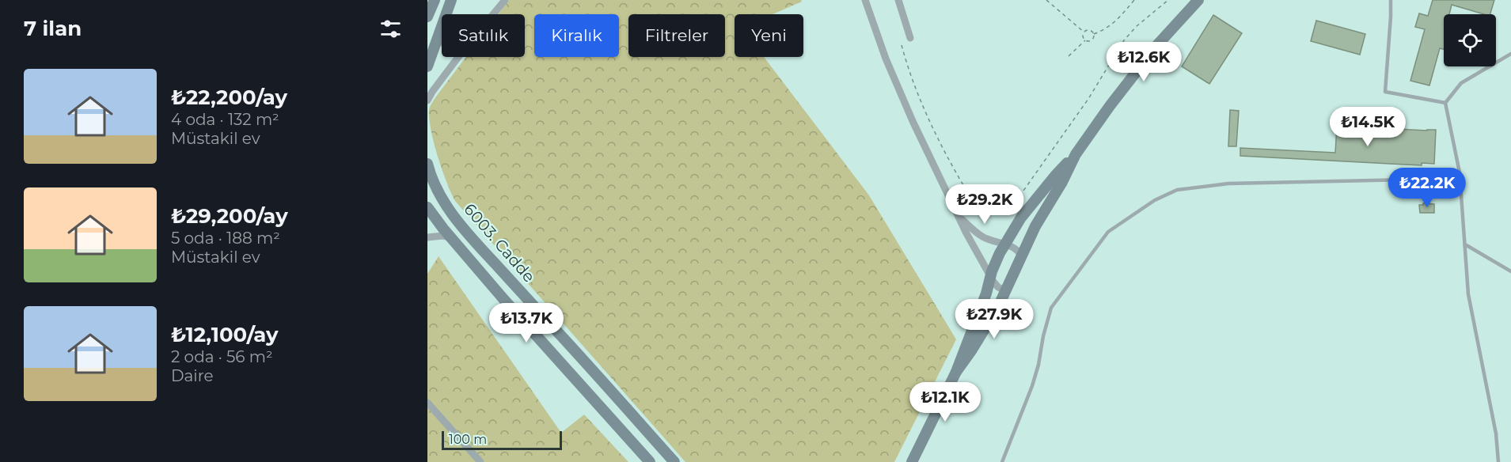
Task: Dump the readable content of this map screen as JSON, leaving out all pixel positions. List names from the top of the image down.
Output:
{
  "streets": {
    "main road": ["6003. Cadde"]
  },
  "scale_bar": "100 m",
  "page": {
    "heading": "7 ilan",
    "chip": [
      "Satılık",
      "Kiralık",
      "Filtreler",
      "Yeni"
    ],
    "price": [
      "₺12.6K",
      "₺14.5K",
      "₺22.2K",
      "₺29.2K",
      "₺27.9K",
      "₺13.7K",
      "₺12.1K"
    ],
    "list": [
      {
        "name": "₺22,200/ay",
        "note": "4 oda · 132 m² · Müstakil ev"
      },
      {
        "name": "₺29,200/ay",
        "note": "5 oda · 188 m² · Müstakil ev"
      },
      {
        "name": "₺12,100/ay",
        "note": "2 oda · 56 m² · Daire"
      }
    ],
    "scale": "100 m"
  }
}
